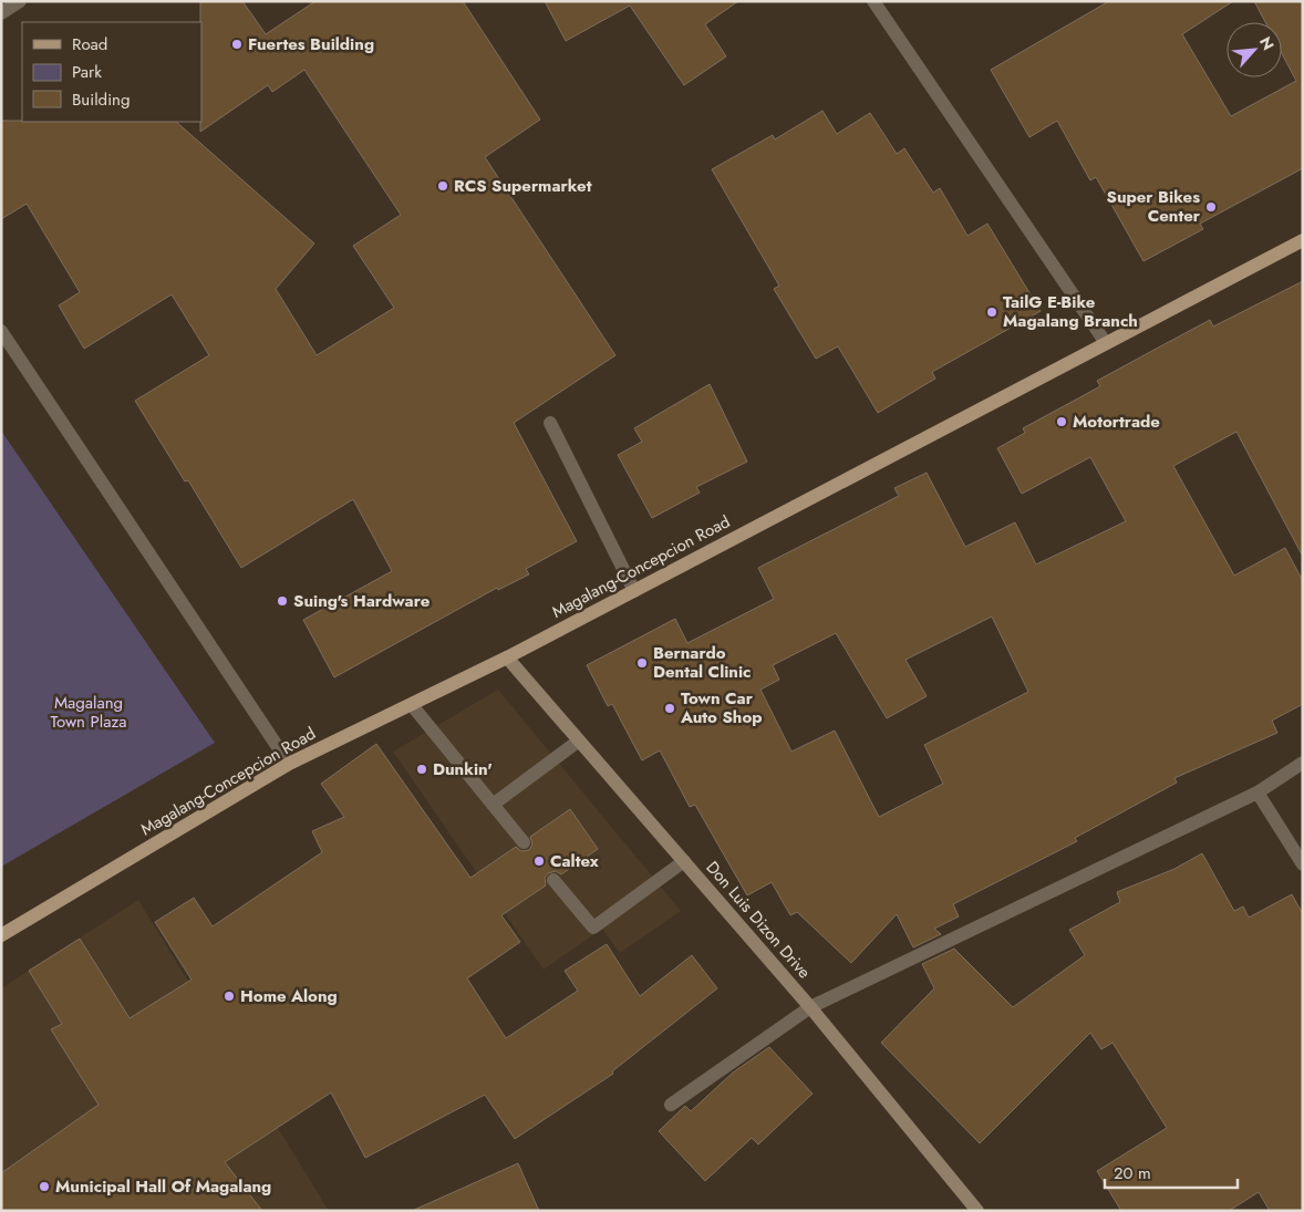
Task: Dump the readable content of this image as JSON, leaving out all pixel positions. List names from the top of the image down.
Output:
{
  "streets": {
    "main road": ["Magalang-Concepcion Road"],
    "street": ["Don Luis Dizon Drive"]
  },
  "crossings": [
    ["Magalang-Concepcion Road", "Don Luis Dizon Drive"]
  ],
  "parks": ["Magalang Town Plaza"],
  "places": [
    "Fuertes Building",
    "RCS Supermarket",
    "Super Bikes Center",
    "TailG E-Bike Magalang Branch",
    "Motortrade",
    "Suing's Hardware",
    "Bernardo Dental Clinic",
    "Town Car Auto Shop",
    "Dunkin'",
    "Caltex",
    "Home Along",
    "Municipal Hall Of Magalang"
  ],
  "legend": ["Road", "Park", "Building"],
  "scale_bar": "20 m",
  "north": "top right"
}
